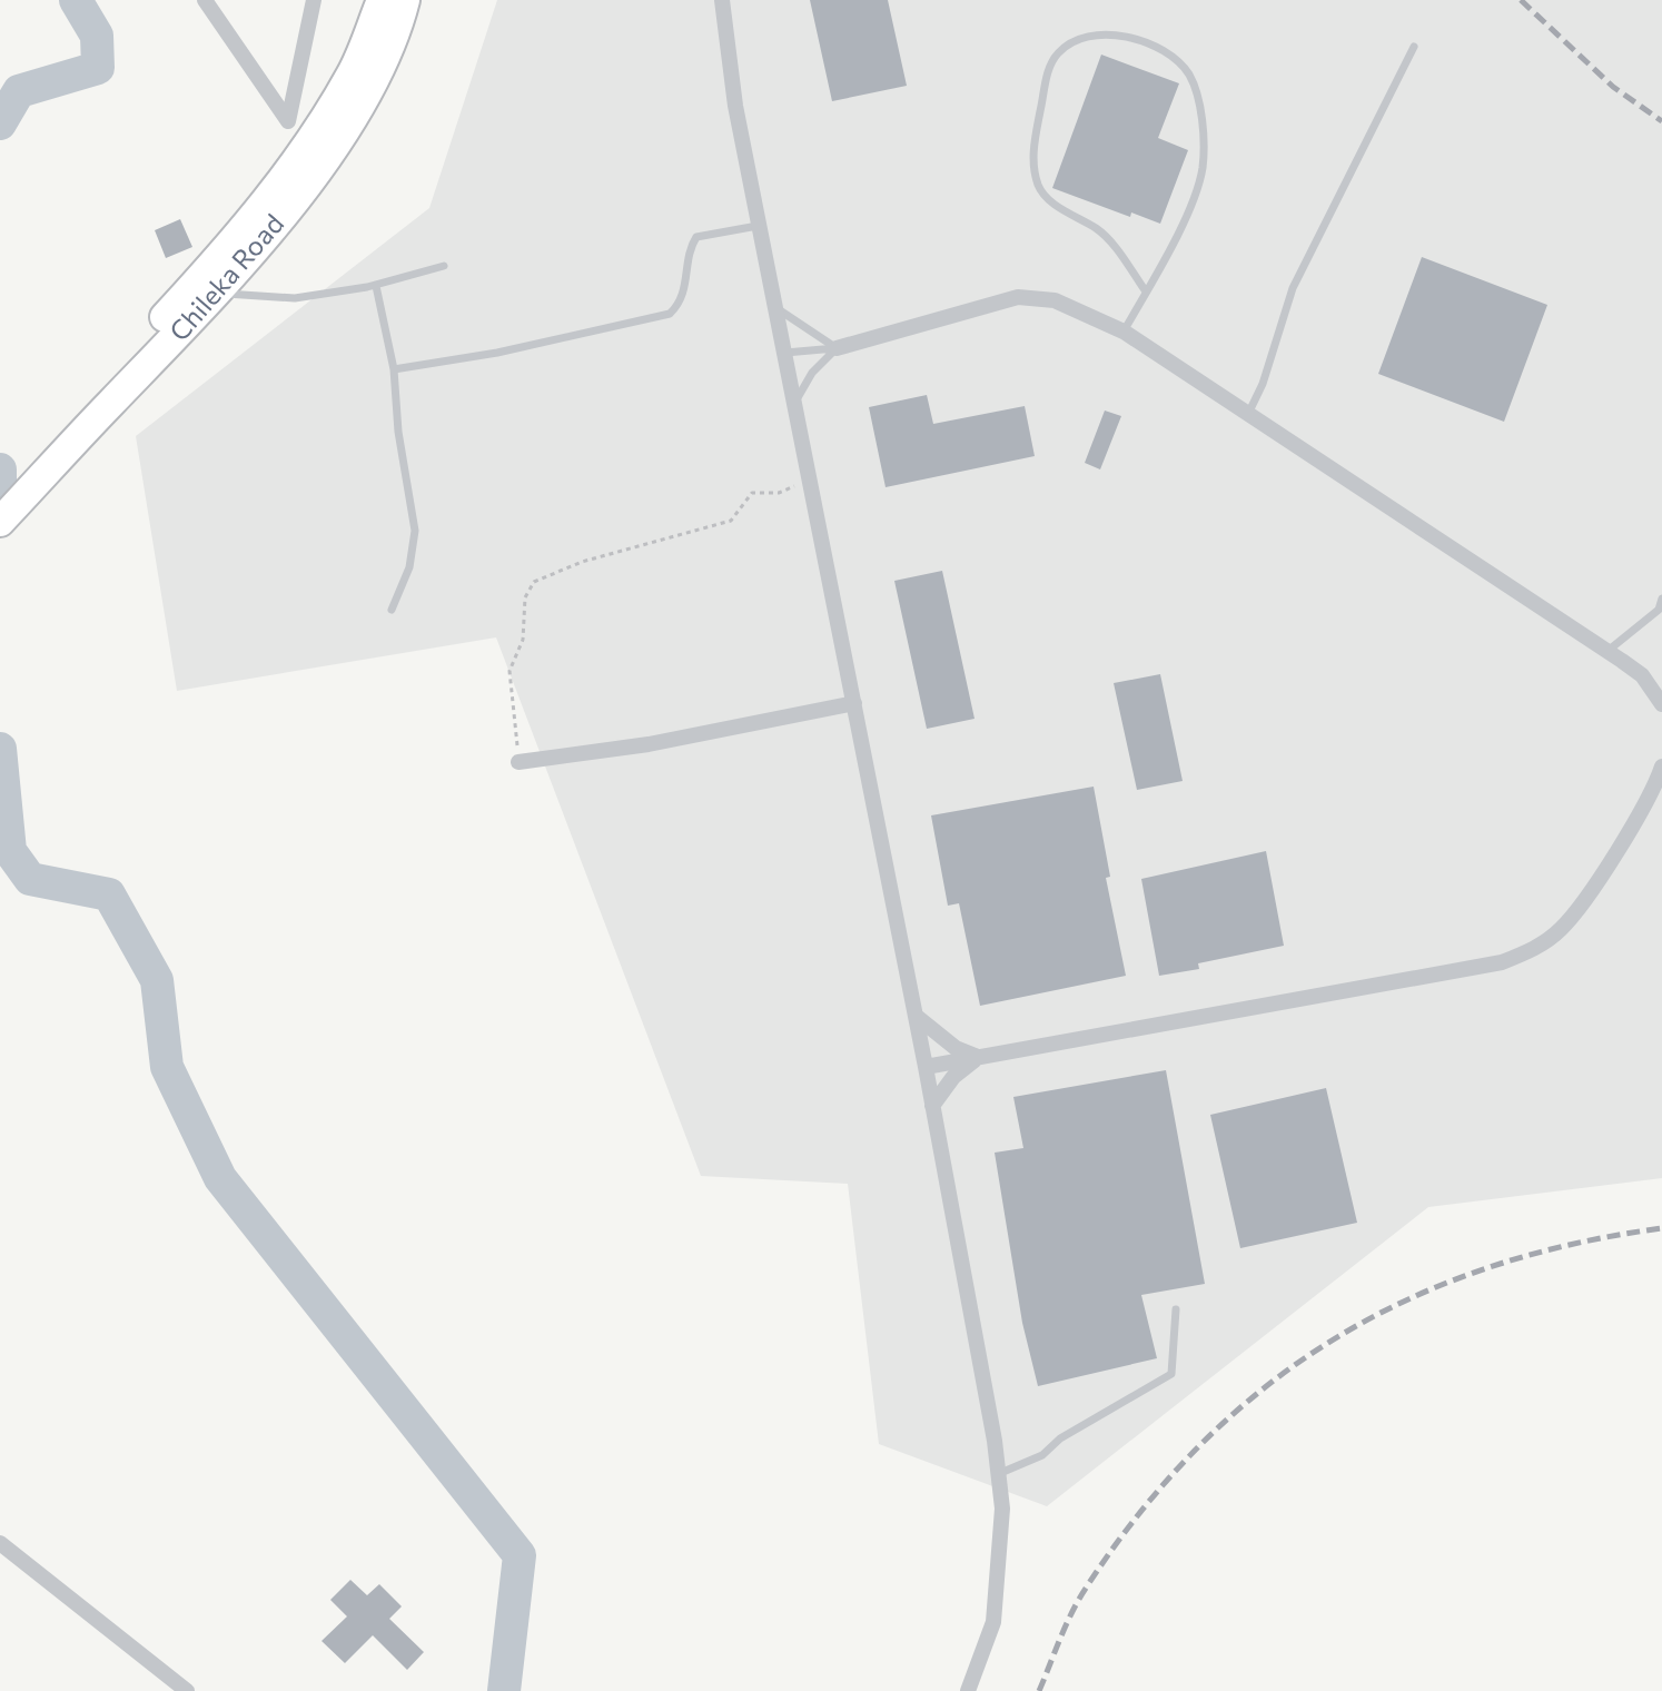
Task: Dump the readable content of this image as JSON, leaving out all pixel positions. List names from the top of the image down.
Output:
{
  "streets": {
    "highway": ["Chileka Road"]
  }
}
